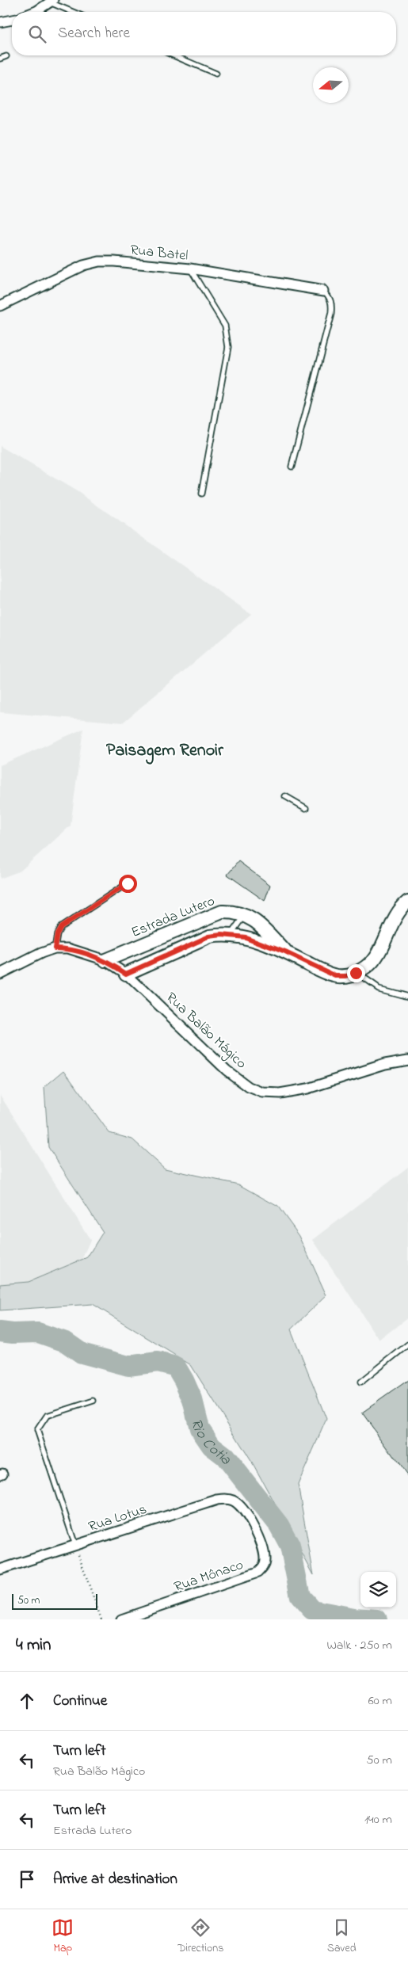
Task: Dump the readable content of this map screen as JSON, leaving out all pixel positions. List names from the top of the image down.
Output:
{
  "streets": {
    "street": [
      "Rua Batel",
      "Estrada Lutero",
      "Rua Balão Mágico",
      "Rua Lotus",
      "Rua Mônaco"
    ]
  },
  "crossings": [
    ["Estrada Lutero", "Rua Balão Mágico"],
    ["Rua Lotus", "Rua Mônaco"]
  ],
  "districts": ["Paisagem Renoir"],
  "water": ["Rio Cotia"],
  "scale_bar": "50 m",
  "north": "left",
  "page": {
    "search": "Search here",
    "scale": "50 m",
    "heading": ["4 min", "Walk · 250 m"],
    "list": [
      ["Continue", "60 m"],
      ["Turn left", "Rua Balão Mágico", "50 m"],
      ["Turn left", "Estrada Lutero", "140 m"],
      "Arrive at destination"
    ],
    "nav": ["Map", "Directions", "Saved"]
  }
}
